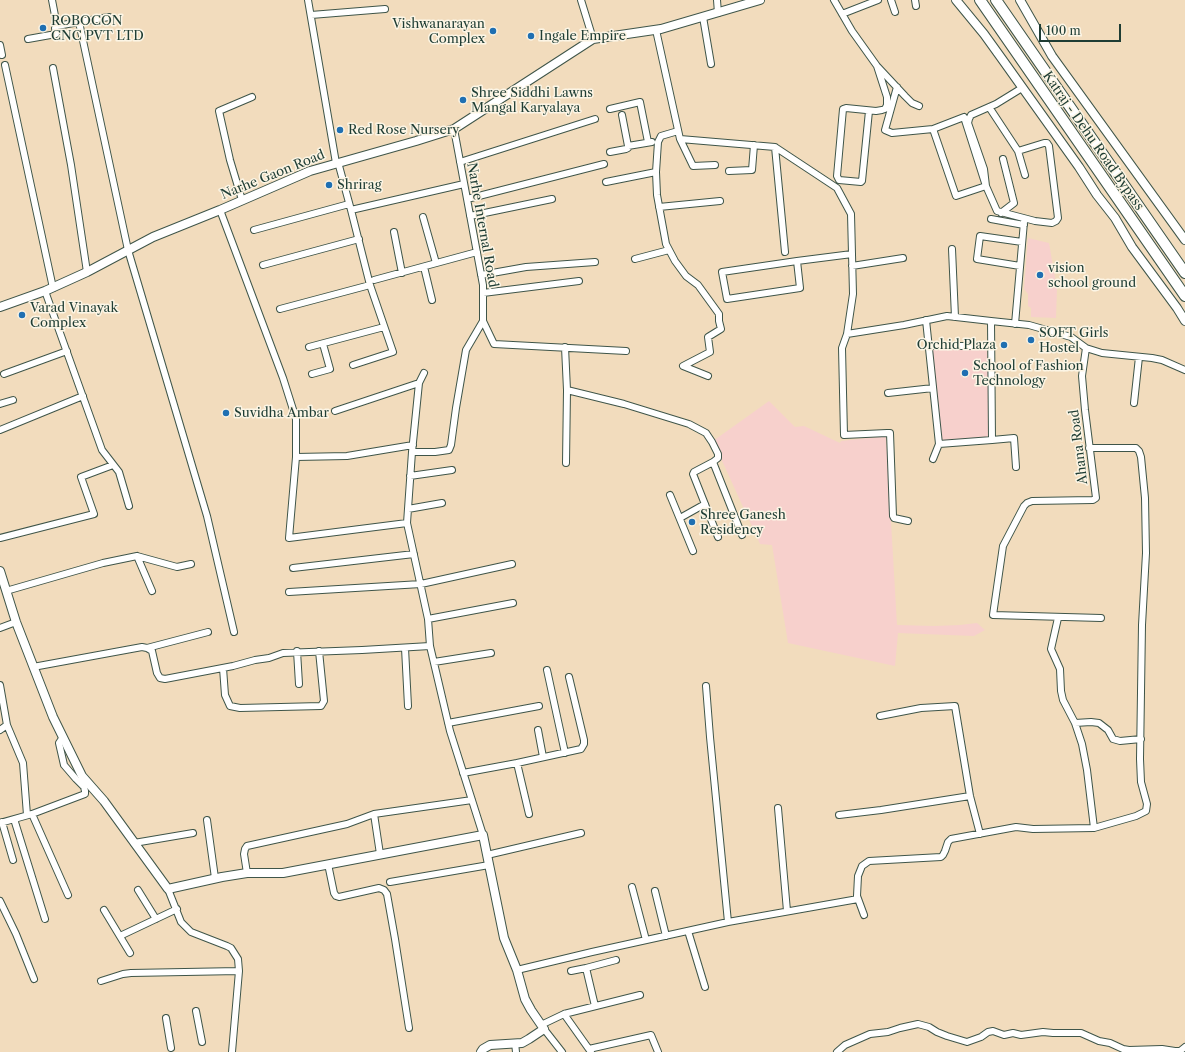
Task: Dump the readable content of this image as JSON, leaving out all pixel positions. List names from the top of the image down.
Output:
{
  "streets": {
    "highway": ["Katraj - Dehu Road Bypass"],
    "street": ["Narhe Gaon Road", "Narhe Internal Road", "Ahana Road"]
  },
  "crossings": [
    ["Narhe Gaon Road", "Narhe Internal Road"]
  ],
  "places": [
    "ROBOCON CNC PVT LTD",
    "Vishwanarayan Complex",
    "Ingale Empire",
    "Shree Siddhi Lawns Mangal Karyalaya",
    "Red Rose Nursery",
    "Shrirag",
    "vision school ground",
    "Varad Vinayak Complex",
    "SOFT Girls Hostel",
    "Orchid Plaza",
    "School of Fashion Technology",
    "Suvidha Ambar",
    "Shree Ganesh Residency"
  ],
  "scale_bar": "100 m"
}
